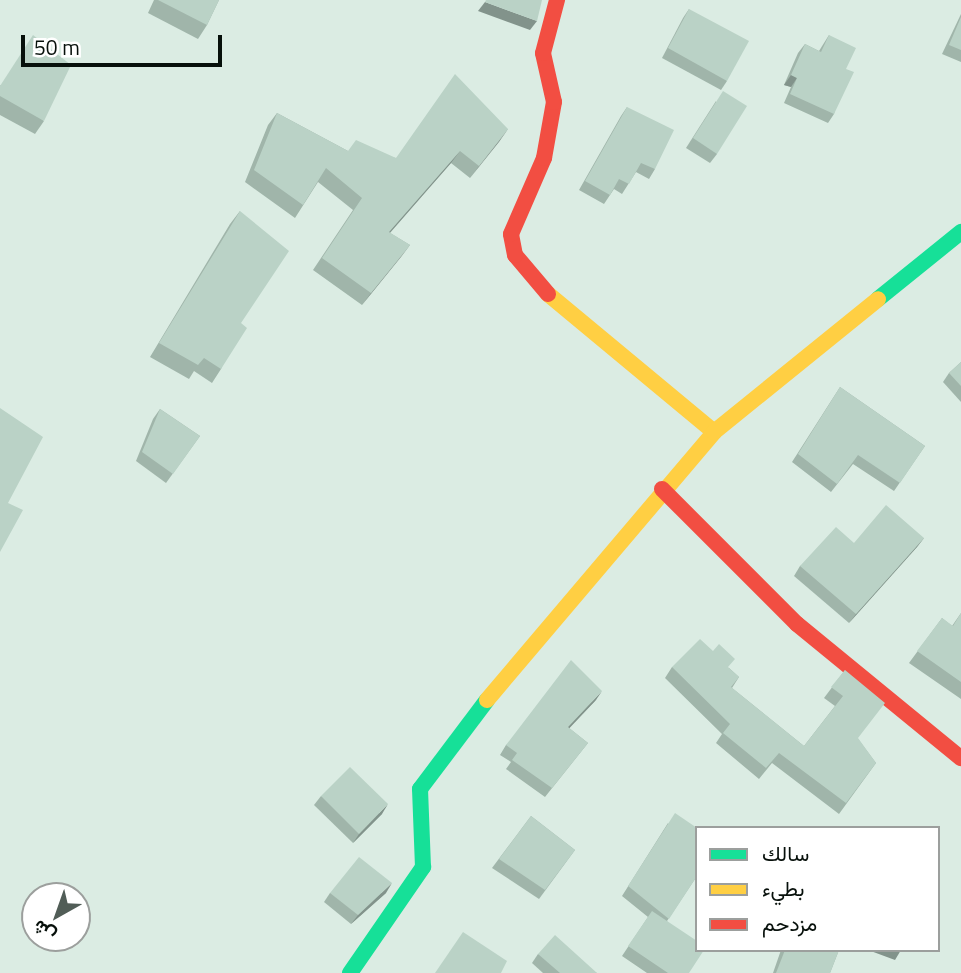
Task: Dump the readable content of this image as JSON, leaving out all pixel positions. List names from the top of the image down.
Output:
{
  "legend": ["سالك", "بطيء", "مزدحم"],
  "scale_bar": "50 m",
  "north": "bottom left"
}
